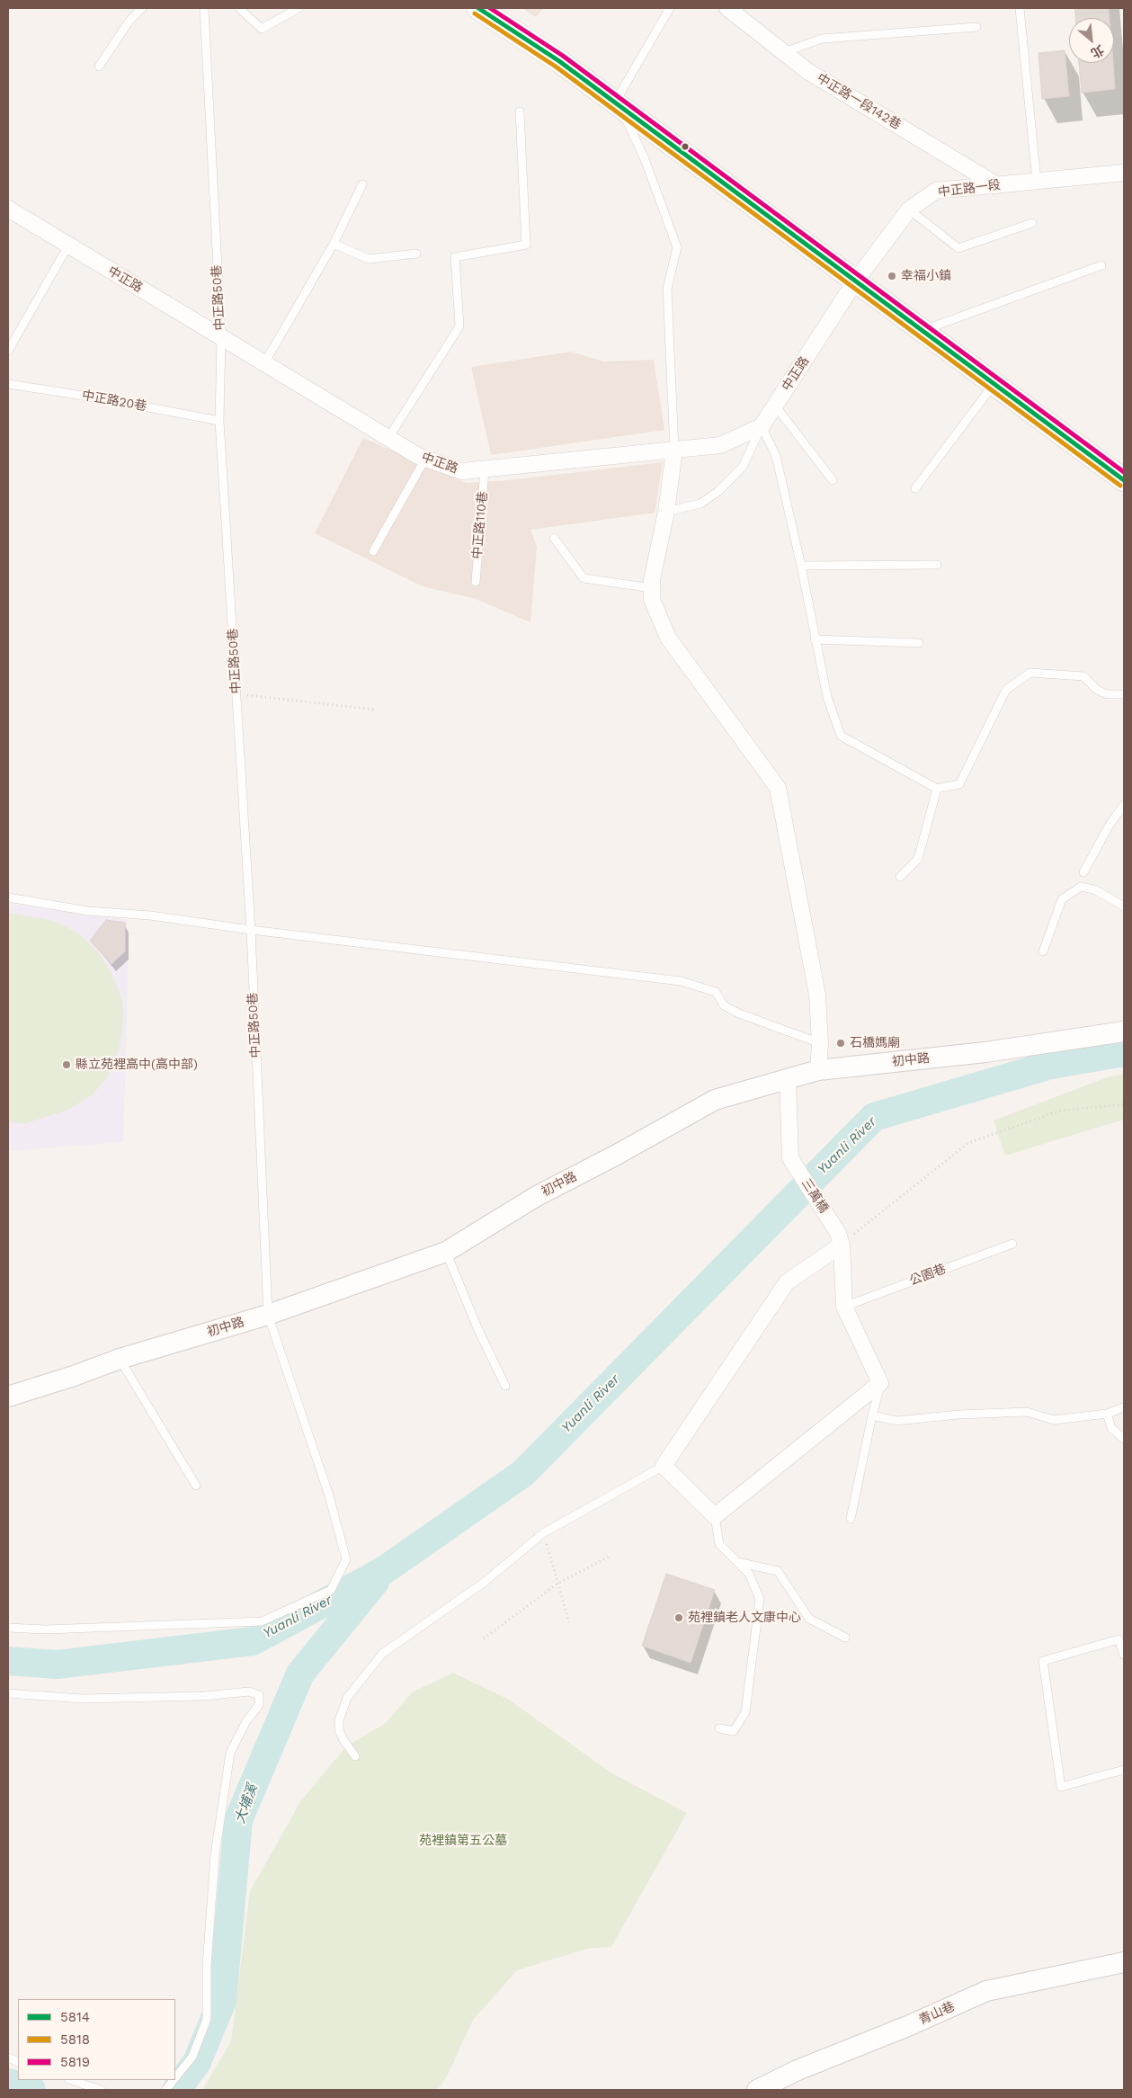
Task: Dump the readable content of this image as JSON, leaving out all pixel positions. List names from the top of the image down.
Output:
{
  "streets": {
    "street": [
      "中正路一段142巷",
      "中正路一段",
      "中正路",
      "初中路",
      "三萬橋",
      "青山巷"
    ],
    "lane": [
      "中正路50巷",
      "中正路20巷",
      "中正路110巷",
      "公園巷"
    ]
  },
  "crossings": [
    ["中正路一段142巷", "中正路一段"],
    ["中正路一段", "中正路"],
    ["中正路", "中正路50巷"],
    ["中正路", "中正路110巷"],
    ["中正路50巷", "中正路20巷"],
    ["中正路50巷", "初中路"],
    ["初中路", "三萬橋"]
  ],
  "water": ["Yuanli River", "大埔溪"],
  "parks": ["苑裡鎮第五公墓"],
  "places": [
    "幸福小鎮",
    "石橋媽廟",
    "縣立苑裡高中(高中部)",
    "苑裡鎮老人文康中心"
  ],
  "lines": ["transit line 5814", "transit line 5819", "transit line 5818"],
  "legend": ["5814", "5818", "5819"],
  "north": "bottom right"
}
